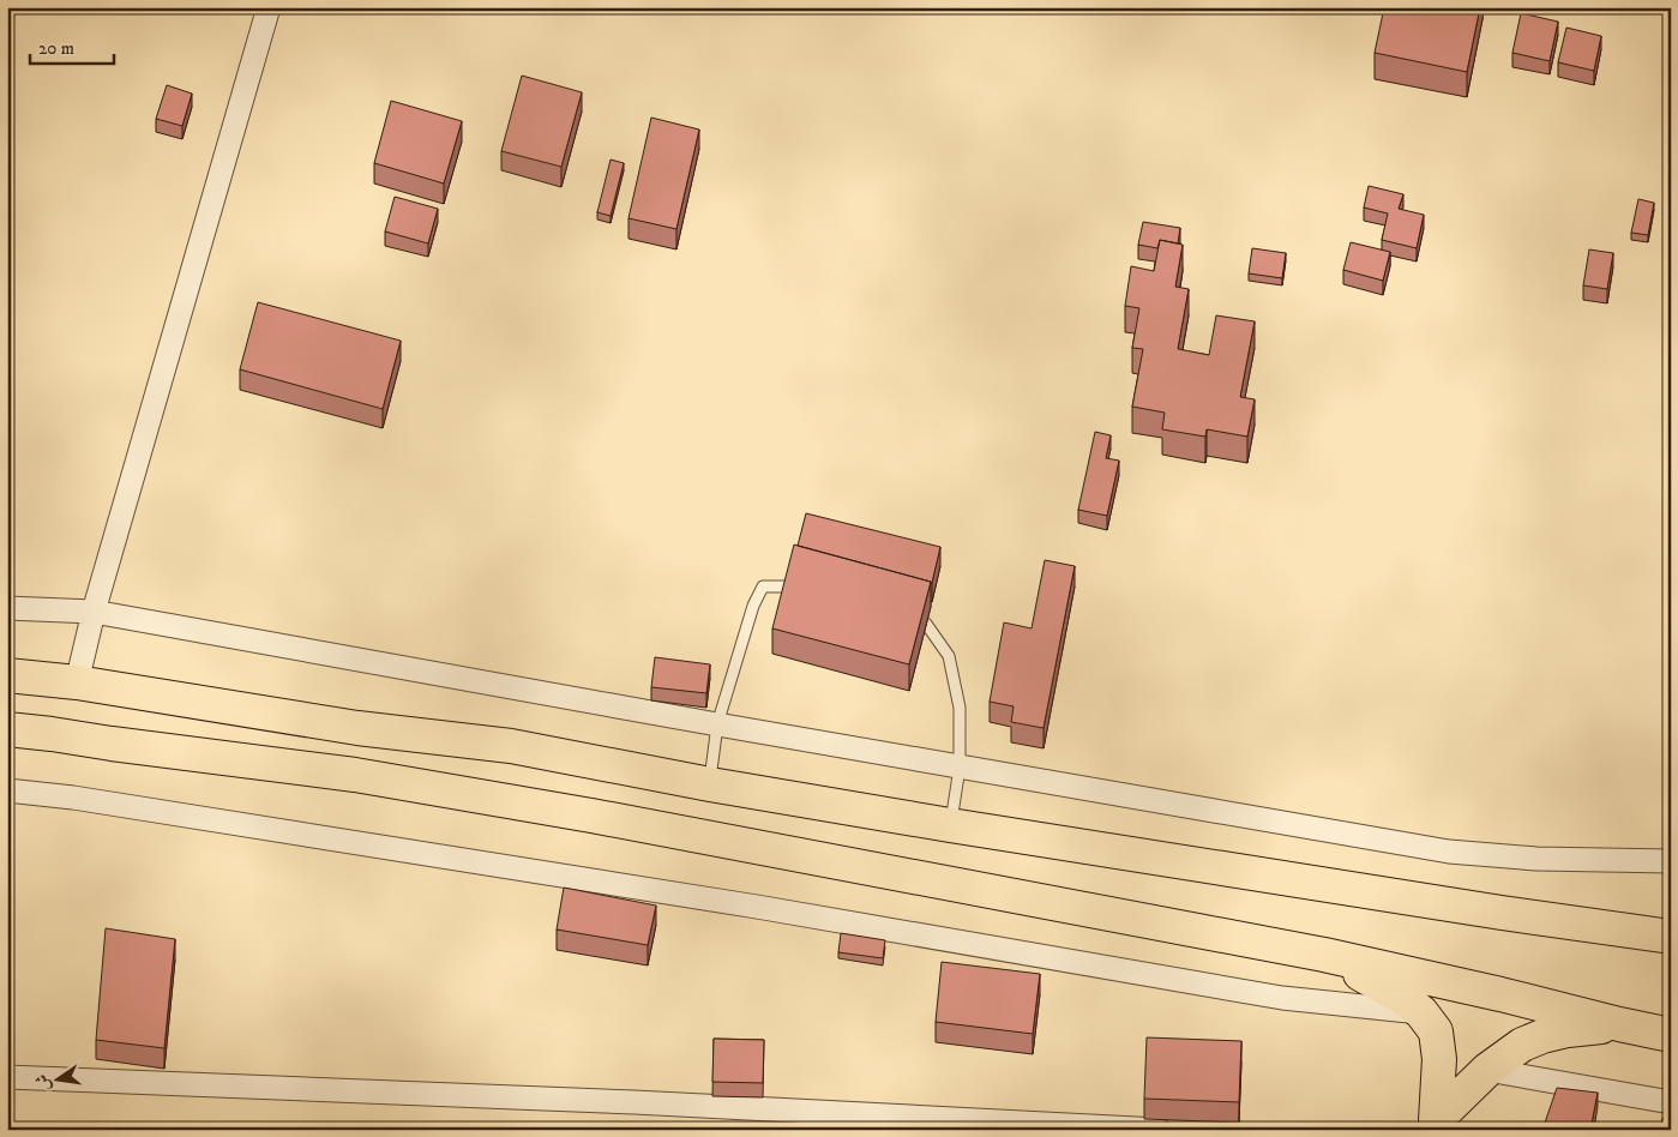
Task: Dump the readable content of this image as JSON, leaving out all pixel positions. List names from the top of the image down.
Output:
{
  "scale_bar": "20 m",
  "north": "left"
}
